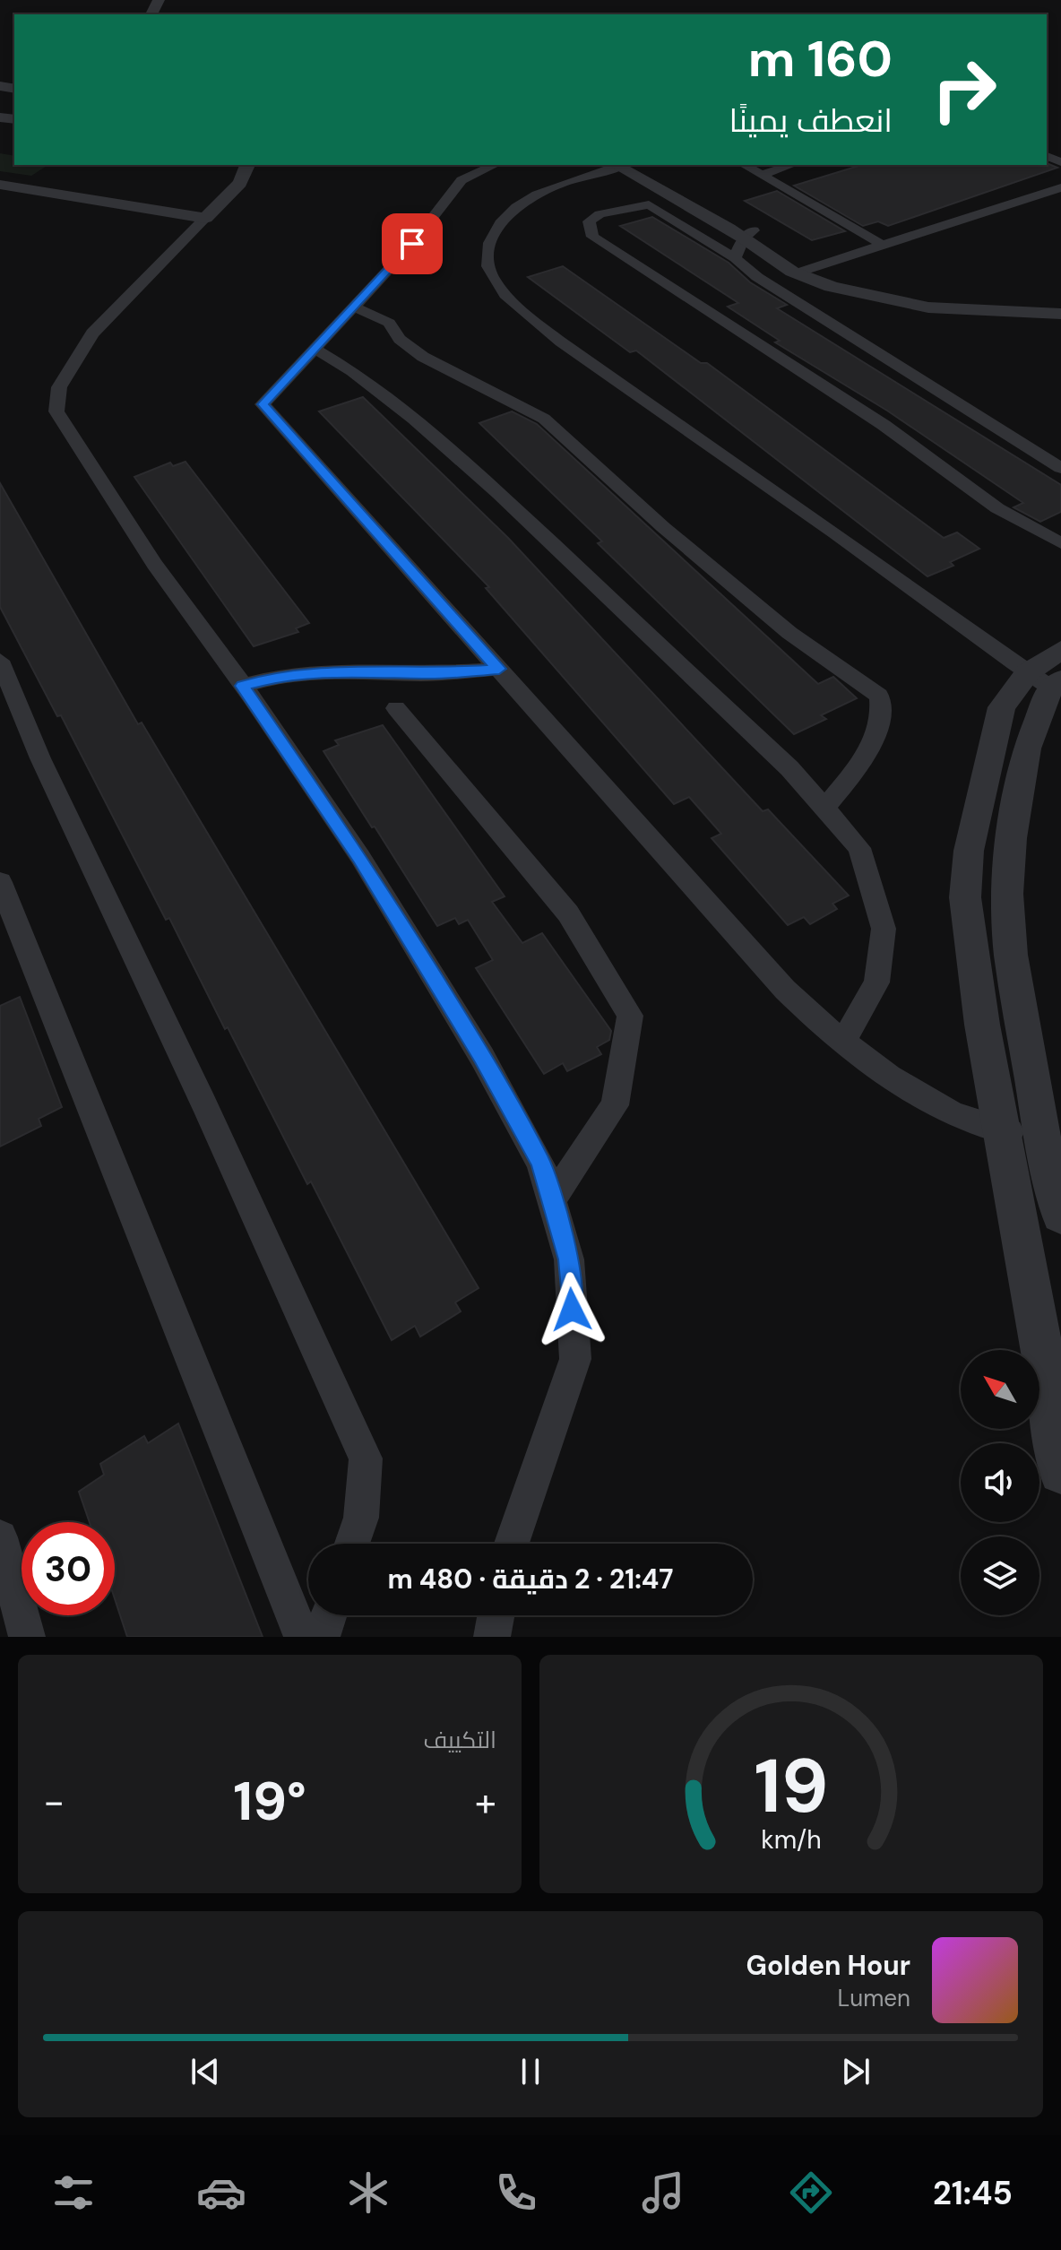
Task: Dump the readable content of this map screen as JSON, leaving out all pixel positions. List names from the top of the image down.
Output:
{
  "north": "top left",
  "page": {
    "turn": ["160 m", "انعطف يمينًا"],
    "limit": "30",
    "trip": "21:47 · 2 دقيقة · 480 m",
    "tile": "التكييف",
    "heat": ["−", "19°", "+"],
    "song": ["Golden Hour", "Lumen"],
    "tabs": "21:45",
    "gauge": ["19", "km/h"]
  }
}
